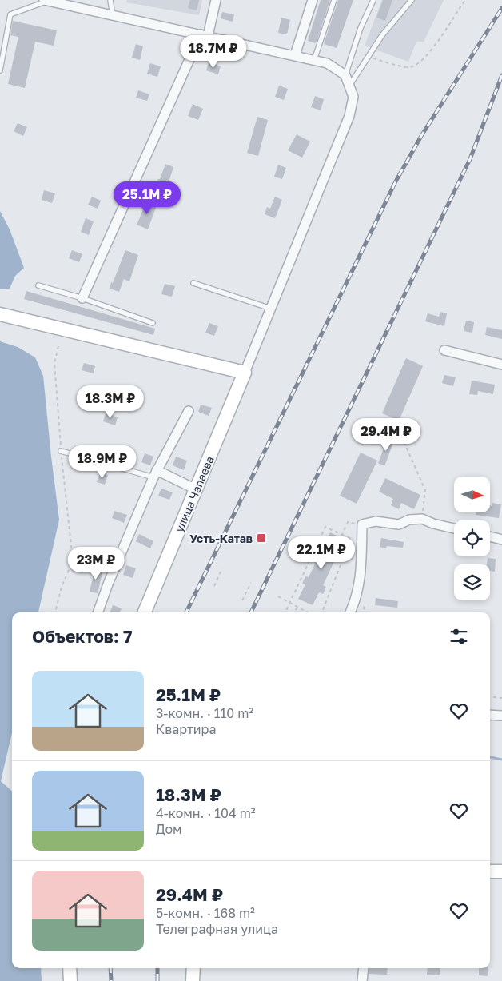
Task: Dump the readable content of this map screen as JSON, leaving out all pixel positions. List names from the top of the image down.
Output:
{
  "streets": {
    "main road": ["улица Чапаева"]
  },
  "places": {
    "transit": ["Усть-Катав"]
  },
  "north": "right",
  "page": {
    "price": [
      "18.7M ₽",
      "25.1M ₽",
      "18.3M ₽",
      "29.4M ₽",
      "18.9M ₽",
      "22.1M ₽",
      "23M ₽"
    ],
    "heading": "Объектов: 7",
    "list": [
      {
        "name": "25.1M ₽",
        "note": "3-комн. · 110 m² · Квартира"
      },
      {
        "name": "18.3M ₽",
        "note": "4-комн. · 104 m² · Дом"
      },
      {
        "name": "29.4M ₽",
        "note": "5-комн. · 168 m² · Телеграфная улица"
      }
    ]
  }
}
